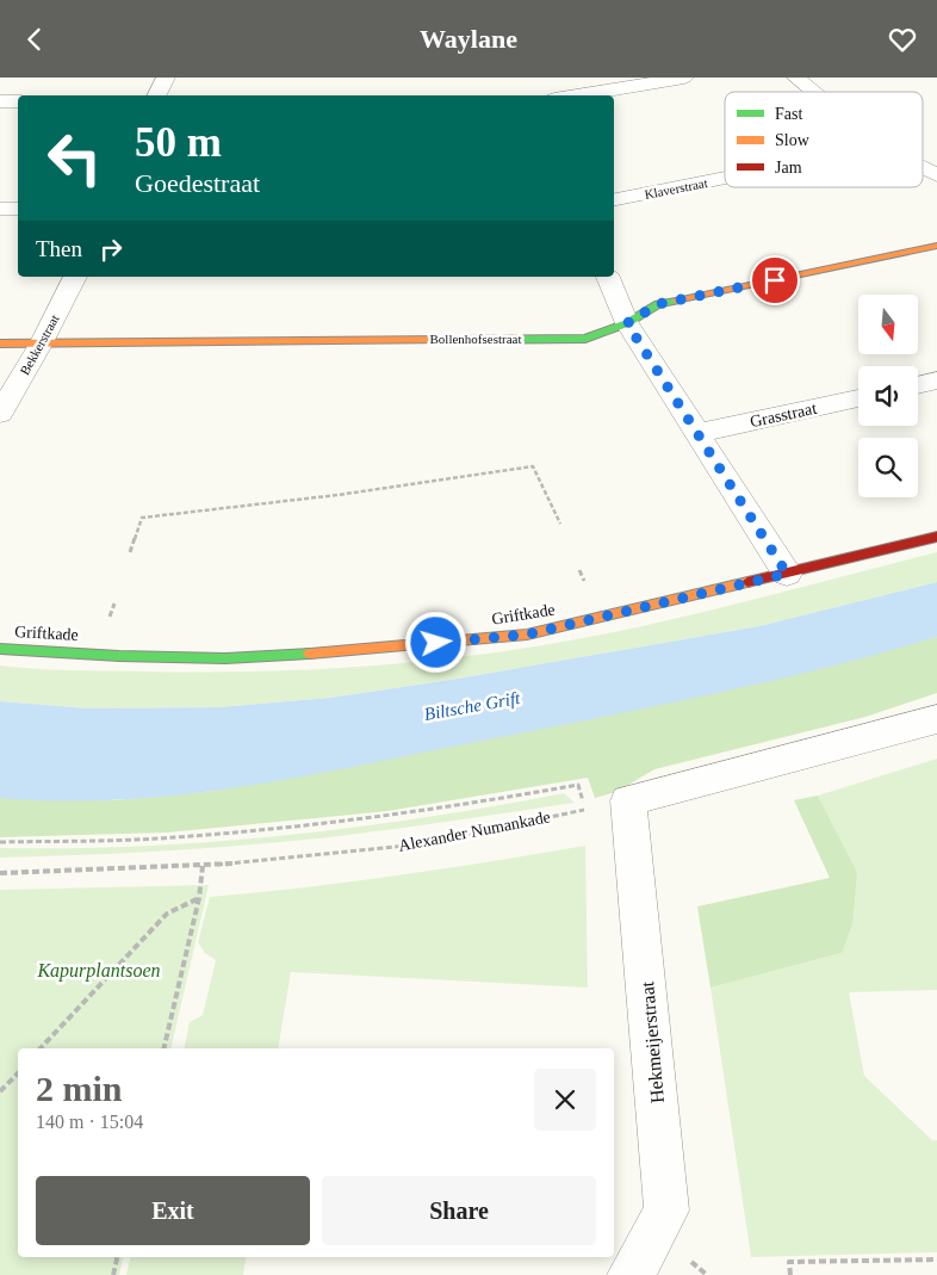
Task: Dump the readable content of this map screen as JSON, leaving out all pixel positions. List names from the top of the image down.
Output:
{
  "streets": {
    "street": [
      "Klaverstraat",
      "Bollenhofsestraat",
      "Bekkerstraat",
      "Grasstraat",
      "Griftkade",
      "Hekmeijerstraat"
    ],
    "path": ["Alexander Numankade"]
  },
  "crossings": [
    ["Bollenhofsestraat", "Bekkerstraat"],
    ["Alexander Numankade", "Hekmeijerstraat"]
  ],
  "water": ["Biltsche Grift"],
  "parks": ["Kapurplantsoen"],
  "legend": ["Fast", "Slow", "Jam"],
  "north": "bottom",
  "page": {
    "header": "Waylane",
    "turn": ["50 m", "Goedestraat"],
    "then": "Then",
    "heading": ["2 min", "140 m · 15:04"],
    "buttons": ["Exit", "Share"]
  }
}
